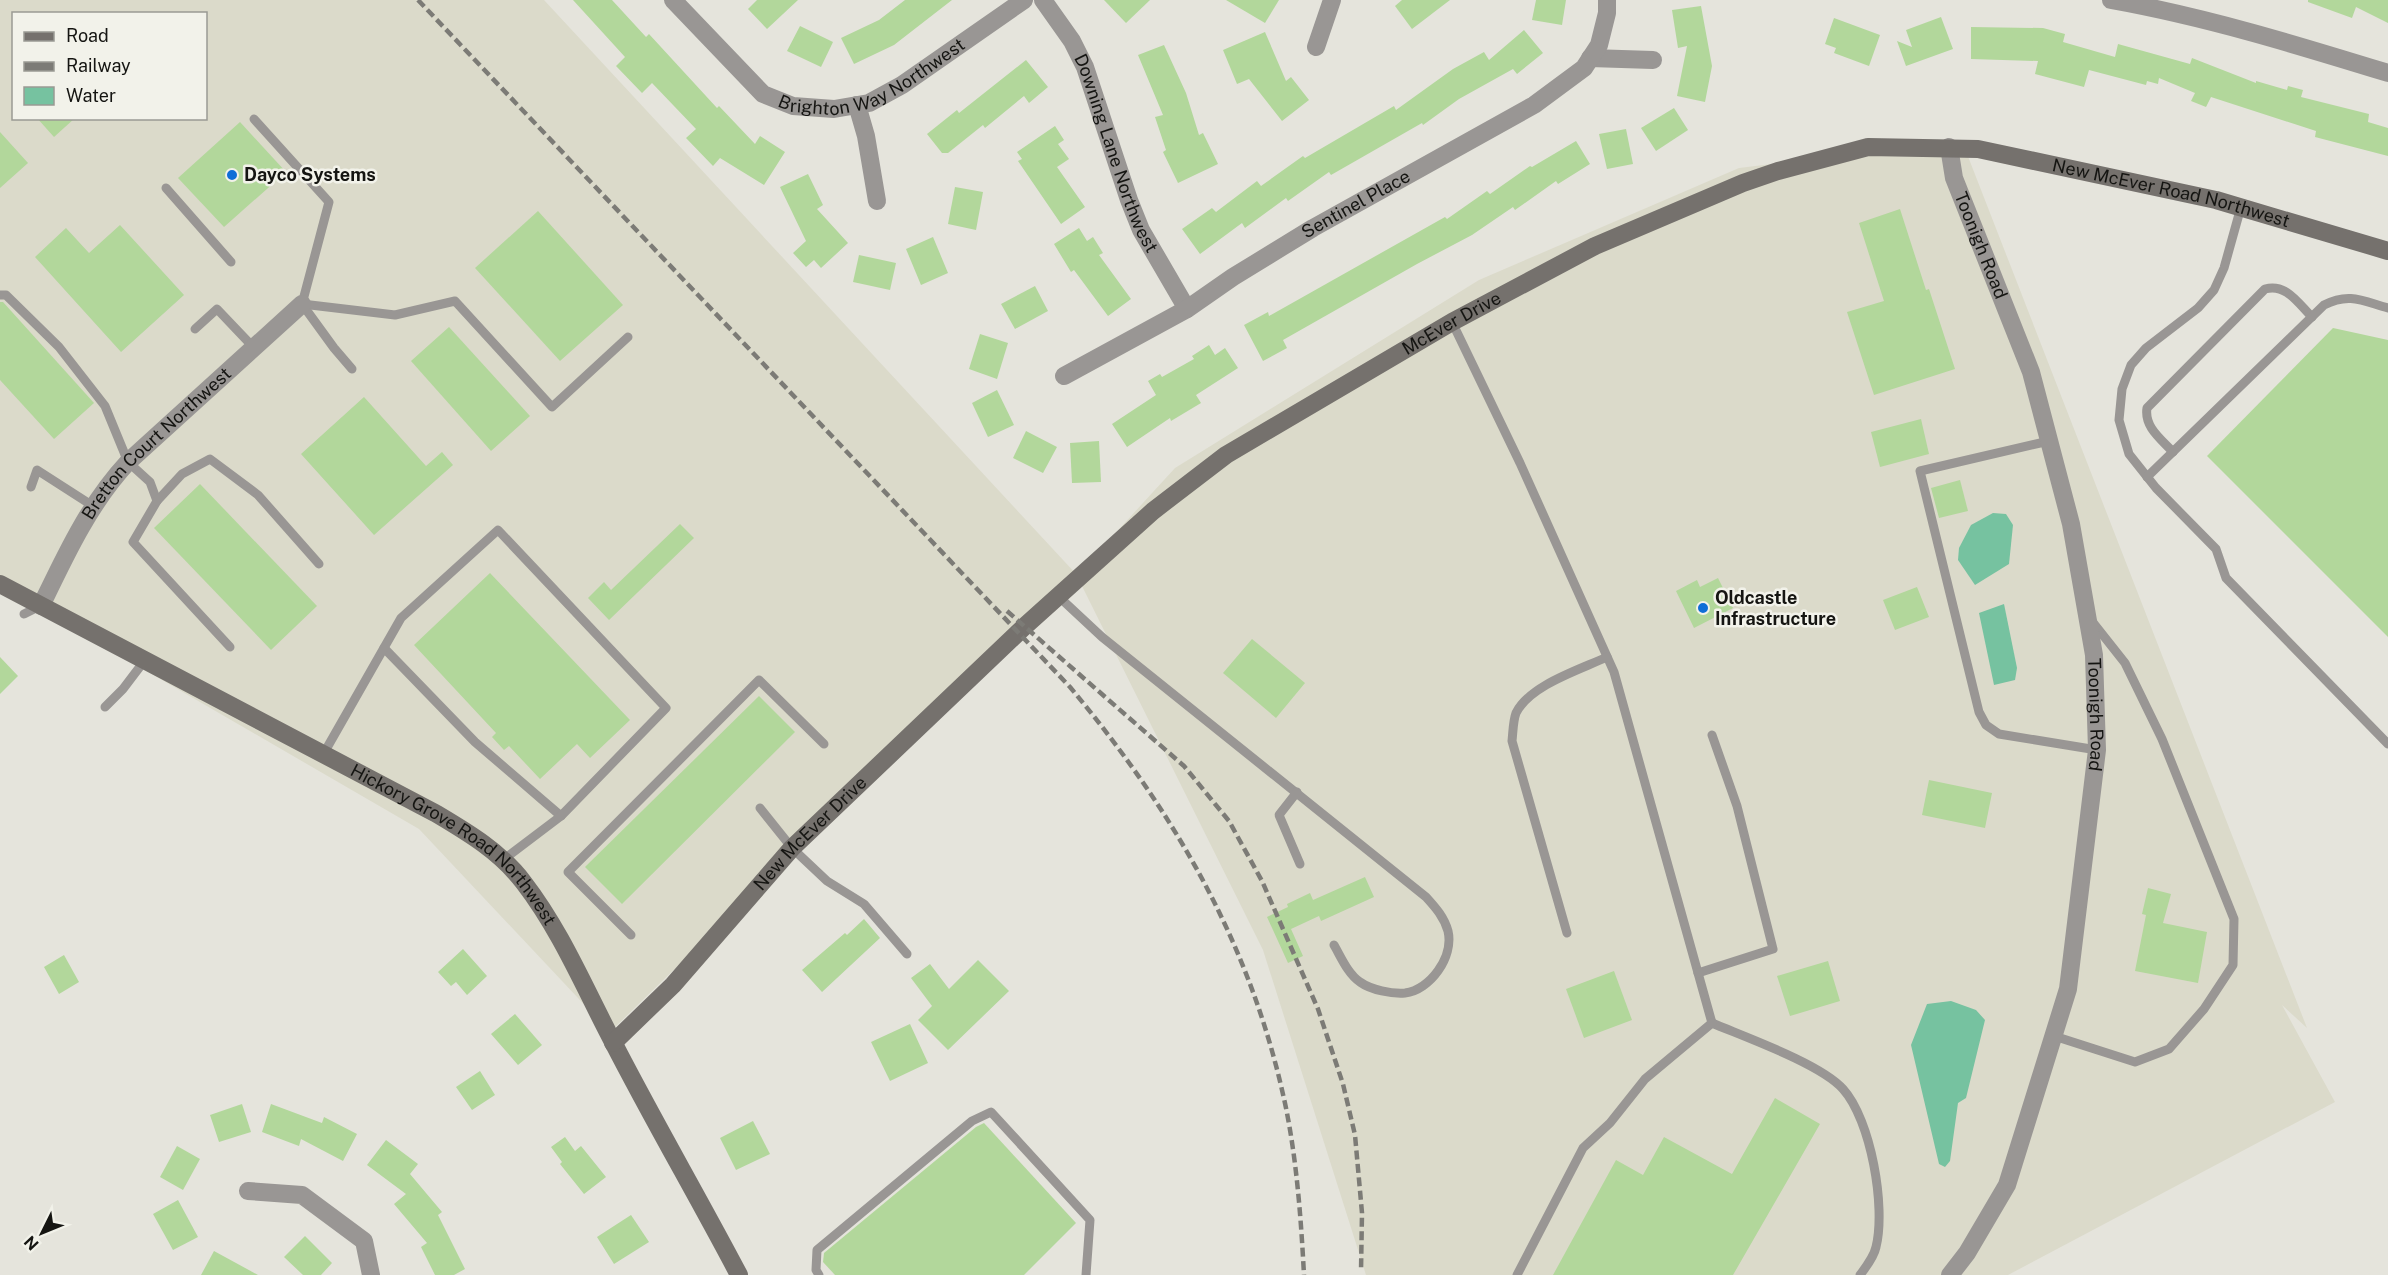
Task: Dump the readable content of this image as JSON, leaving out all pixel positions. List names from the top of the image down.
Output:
{
  "streets": {
    "street": [
      "Brighton Way Northwest",
      "Downing Lane Northwest",
      "New McEver Road Northwest",
      "Sentinel Place",
      "Toonigh Road",
      "McEver Drive",
      "Bretton Court Northwest",
      "New McEver Drive",
      "Hickory Grove Road Northwest"
    ]
  },
  "crossings": [
    ["Downing Lane Northwest", "Sentinel Place"],
    ["New McEver Road Northwest", "Toonigh Road"],
    ["New McEver Road Northwest", "McEver Drive"],
    ["Toonigh Road", "McEver Drive"],
    ["McEver Drive", "New McEver Drive"],
    ["Bretton Court Northwest", "Hickory Grove Road Northwest"],
    ["New McEver Drive", "Hickory Grove Road Northwest"]
  ],
  "places": ["Dayco Systems", "Oldcastle Infrastructure"],
  "legend": ["Road", "Railway", "Water"],
  "north": "bottom left"
}
